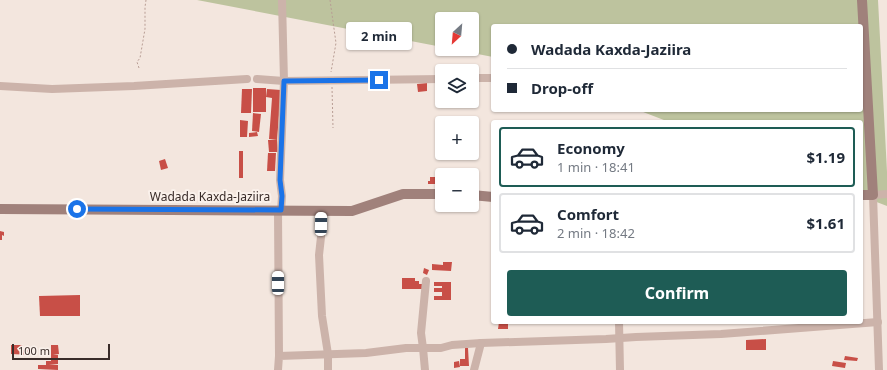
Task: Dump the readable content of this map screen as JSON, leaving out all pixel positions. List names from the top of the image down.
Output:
{
  "streets": {
    "street": ["Wadada Kaxda-Jaziira"]
  },
  "scale_bar": "100 m",
  "north": "bottom left",
  "page": {
    "map_buttons": ["+", "−"],
    "bubble": "2 min",
    "banner": ["Wadada Kaxda-Jaziira", "Drop-off"],
    "list": [
      {
        "name": "Economy",
        "note": "1 min · 18:41",
        "value": "$1.19"
      },
      {
        "name": "Comfort",
        "note": "2 min · 18:42",
        "value": "$1.61"
      }
    ],
    "buttons": "Confirm",
    "scale": "100 m"
  }
}
